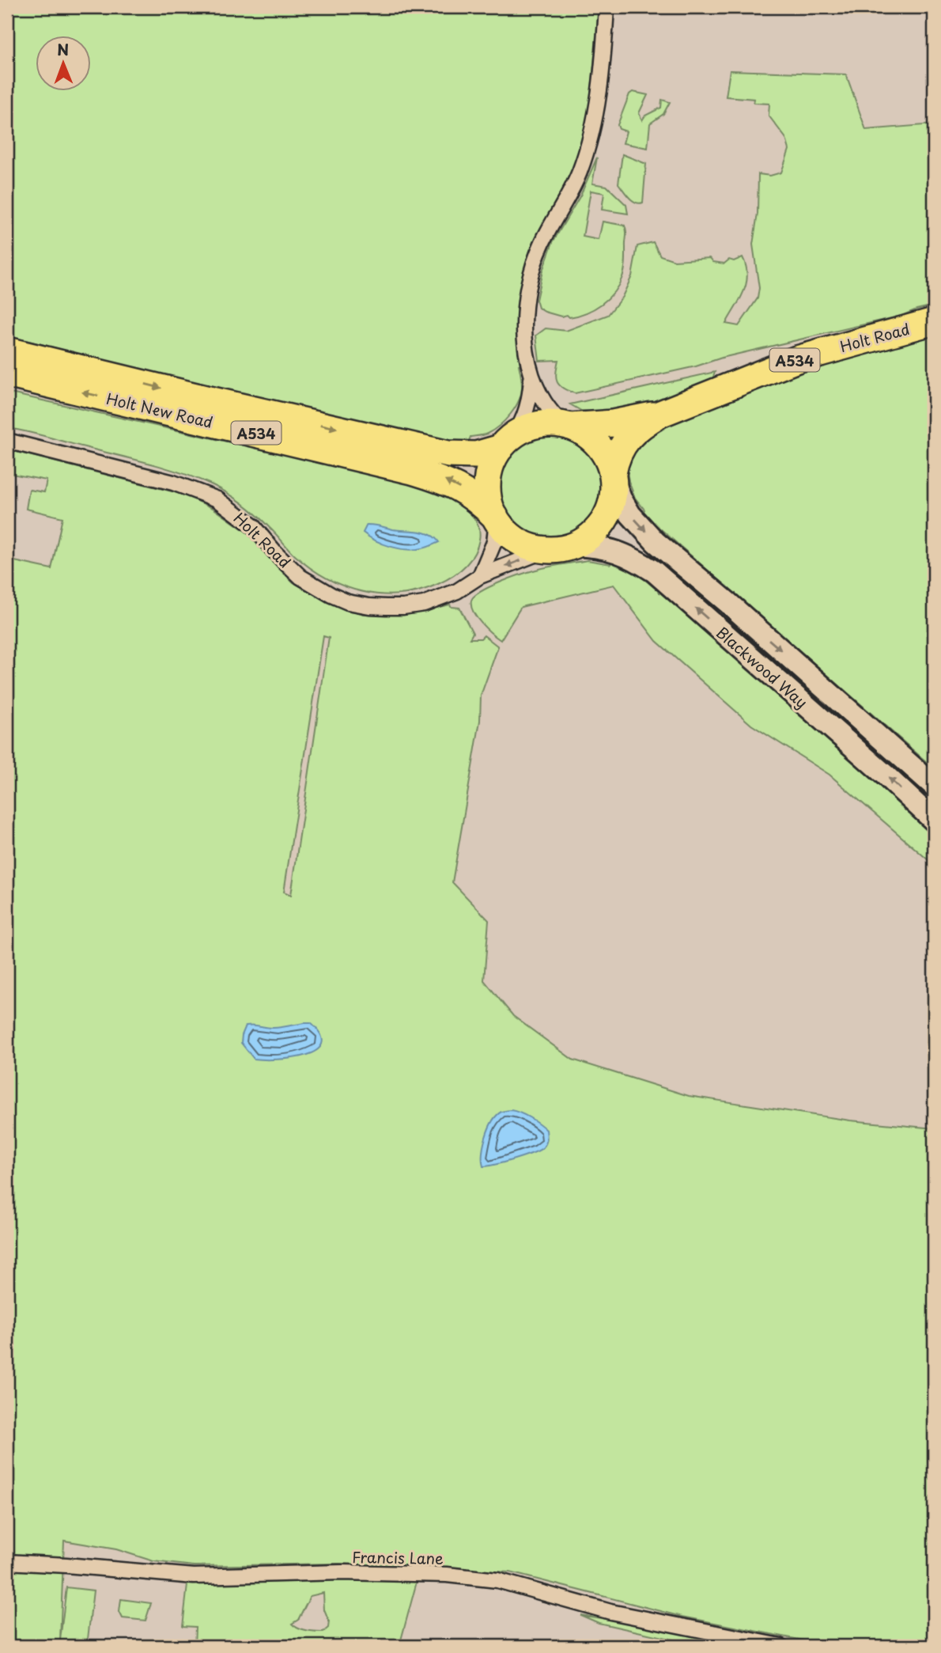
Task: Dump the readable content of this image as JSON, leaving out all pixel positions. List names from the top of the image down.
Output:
{
  "streets": {
    "highway": ["Holt Road", "A534", "Holt New Road"],
    "street": ["Blackwood Way", "Francis Lane"]
  },
  "crossings": [
    ["Holt Road", "Holt New Road"],
    ["Holt Road", "Blackwood Way"],
    ["Holt New Road", "Blackwood Way"]
  ],
  "north": "top"
}
